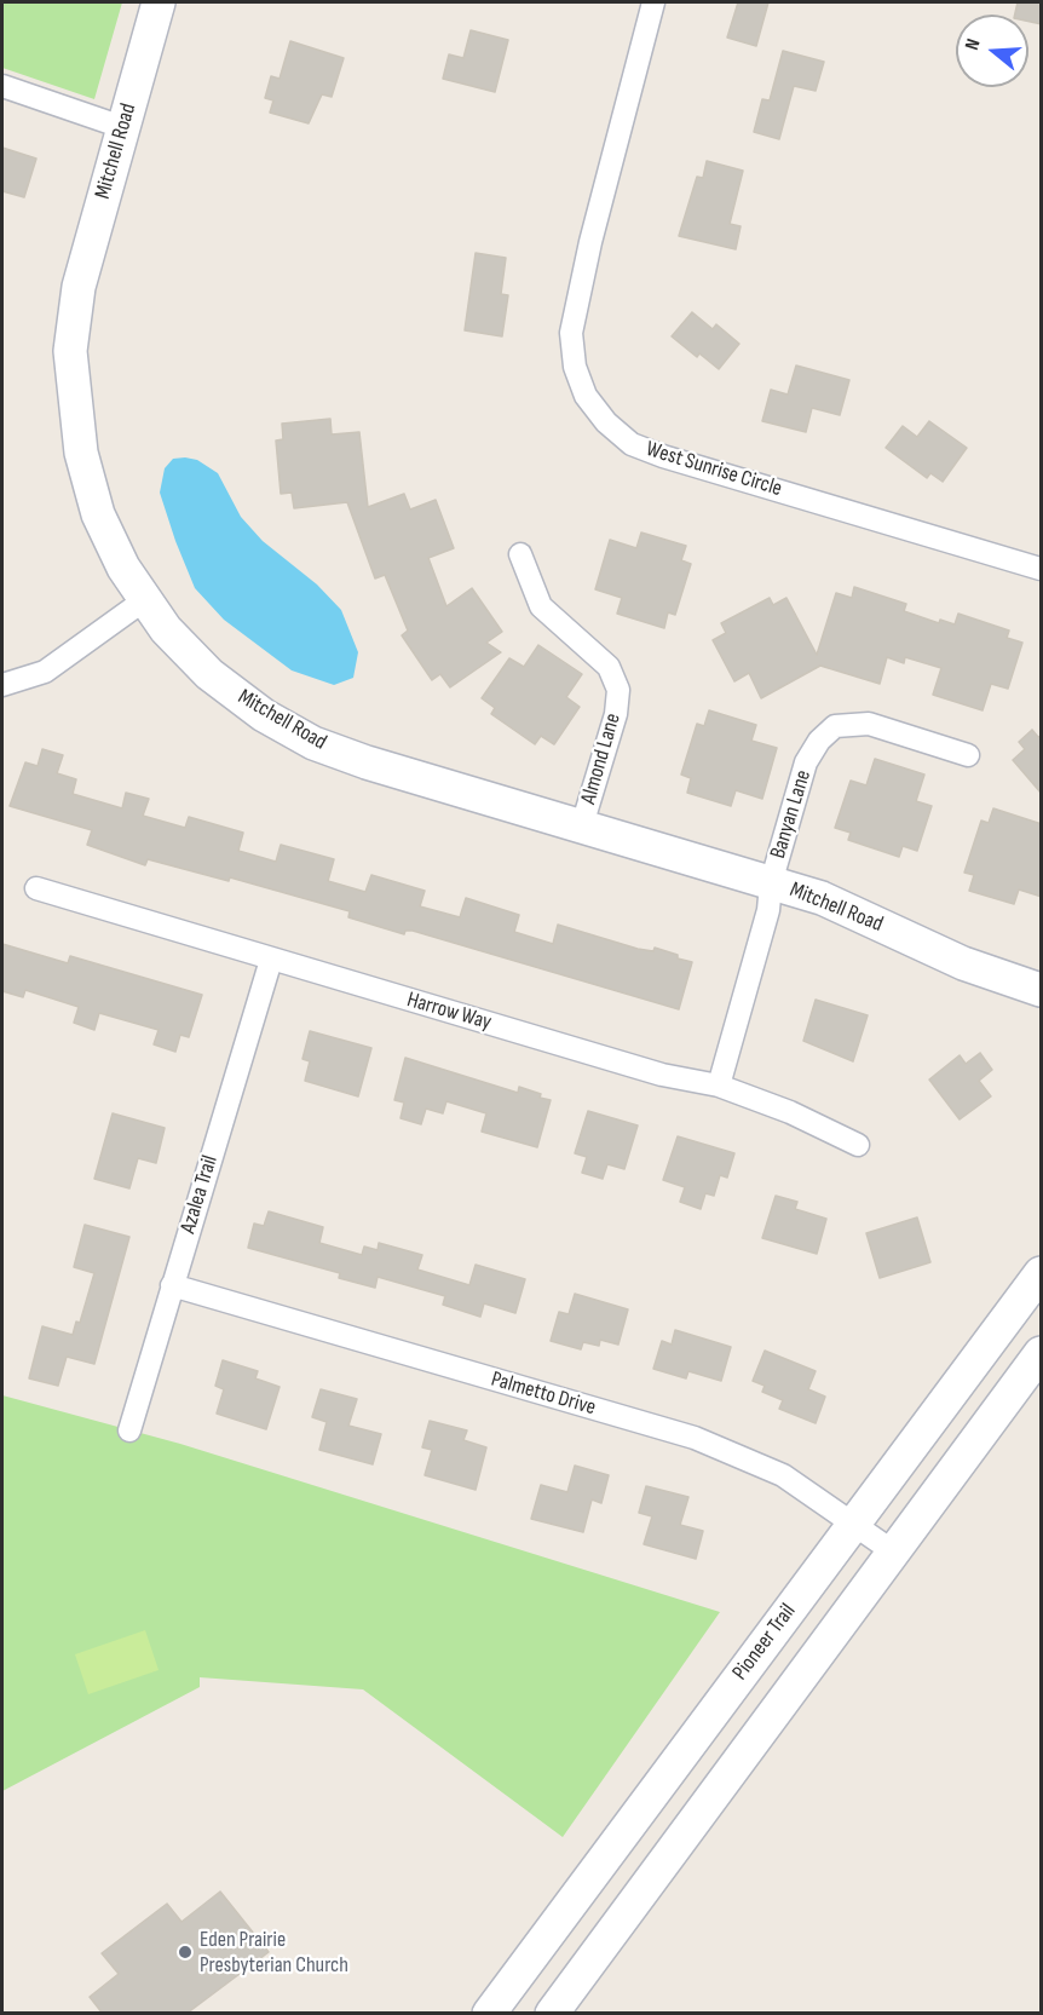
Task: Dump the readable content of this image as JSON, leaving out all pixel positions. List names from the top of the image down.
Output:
{
  "streets": {
    "main road": ["Mitchell Road", "Pioneer Trail"],
    "street": [
      "West Sunrise Circle",
      "Almond Lane",
      "Banyan Lane",
      "Harrow Way",
      "Azalea Trail",
      "Palmetto Drive"
    ]
  },
  "crossings": [
    ["Mitchell Road", "Almond Lane"],
    ["Mitchell Road", "Banyan Lane"],
    ["Banyan Lane", "Harrow Way"],
    ["Harrow Way", "Azalea Trail"],
    ["Azalea Trail", "Palmetto Drive"],
    ["Palmetto Drive", "Pioneer Trail"]
  ],
  "places": ["Eden Prairie Presbyterian Church"],
  "north": "left"
}
